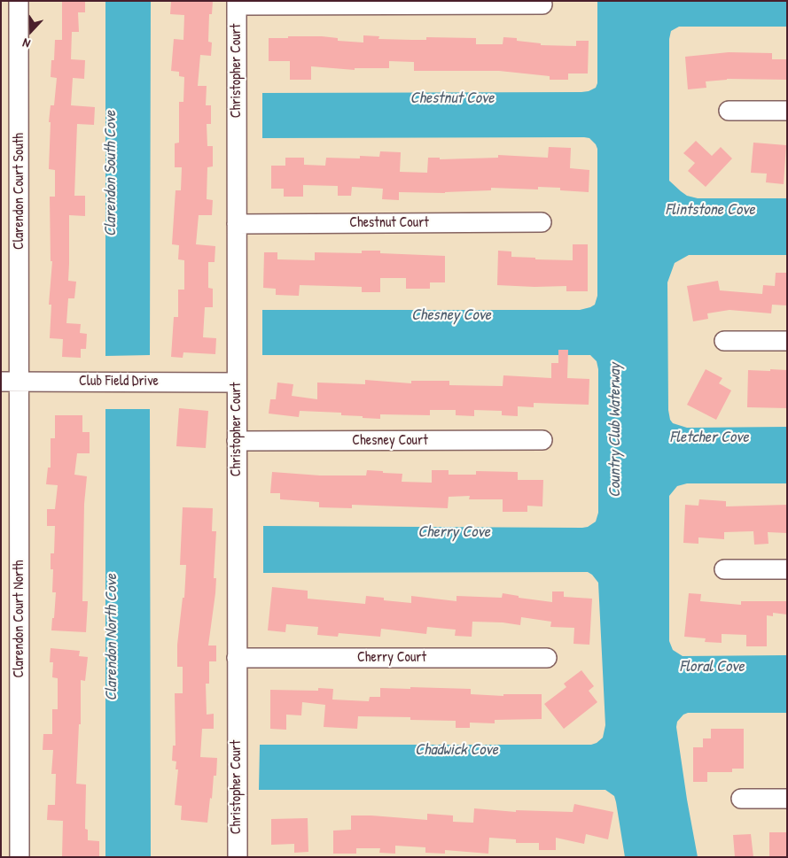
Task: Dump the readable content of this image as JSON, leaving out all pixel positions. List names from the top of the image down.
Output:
{
  "streets": {
    "street": [
      "Christopher Court",
      "Clarendon Court South",
      "Chestnut Court",
      "Club Field Drive",
      "Chesney Court",
      "Clarendon Court North",
      "Cherry Court"
    ]
  },
  "crossings": [
    ["Christopher Court", "Chestnut Court"],
    ["Christopher Court", "Club Field Drive"],
    ["Christopher Court", "Chesney Court"],
    ["Christopher Court", "Cherry Court"],
    ["Clarendon Court South", "Club Field Drive"],
    ["Clarendon Court South", "Clarendon Court North"],
    ["Club Field Drive", "Clarendon Court North"]
  ],
  "water": [
    "Chestnut Cove",
    "Clarendon South Cove",
    "Flintstone Cove",
    "Chesney Cove",
    "Country Club Waterway",
    "Fletcher Cove",
    "Cherry Cove",
    "Clarendon North Cove",
    "Floral Cove",
    "Chadwick Cove"
  ],
  "north": "bottom"
}
